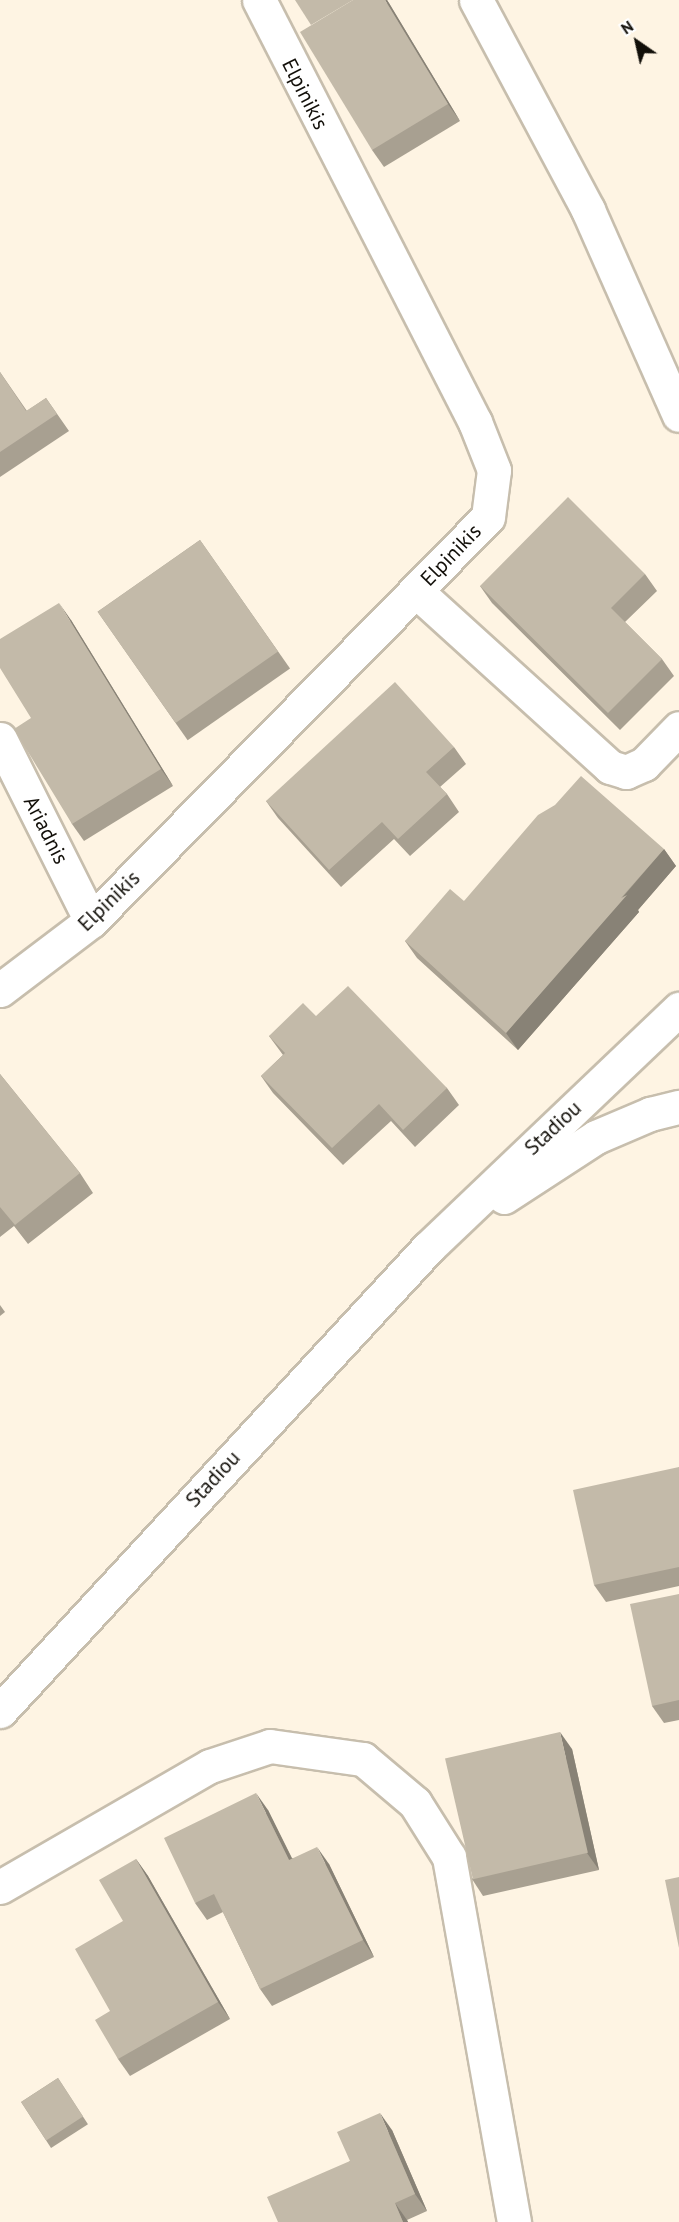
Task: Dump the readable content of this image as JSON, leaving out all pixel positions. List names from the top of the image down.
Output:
{
  "streets": {
    "street": ["Elpinikis", "Ariadnis", "Stadiou"]
  },
  "crossings": [
    ["Elpinikis", "Ariadnis"]
  ],
  "north": "top left"
}
